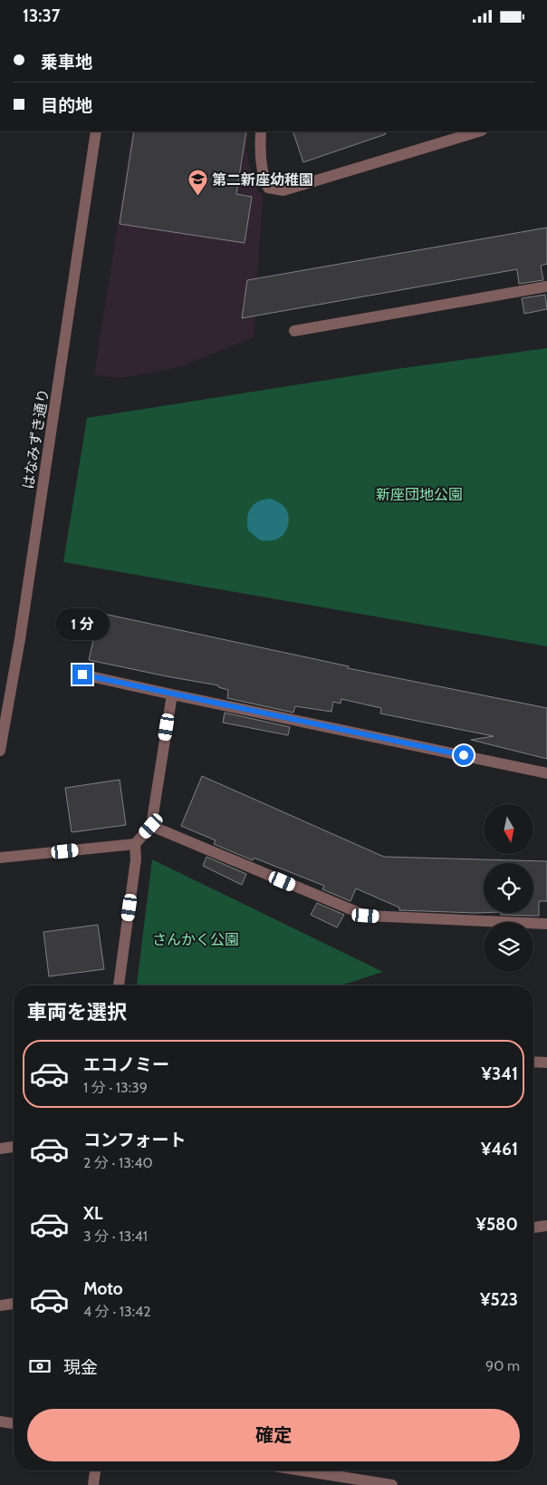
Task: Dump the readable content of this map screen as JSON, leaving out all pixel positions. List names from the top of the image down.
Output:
{
  "streets": {
    "street": ["はなみずき通り"]
  },
  "parks": ["新座団地公園", "さんかく公園"],
  "places": {
    "school or university": ["第二新座幼稚園"]
  },
  "north": "bottom",
  "page": {
    "status": "13:37",
    "banner": ["乗車地", "目的地"],
    "bubble": "1 分",
    "heading": "車両を選択",
    "list": [
      {
        "name": "エコノミー",
        "note": "1 分 · 13:39",
        "value": "¥341"
      },
      {
        "name": "コンフォート",
        "note": "2 分 · 13:40",
        "value": "¥461"
      },
      {
        "name": "XL",
        "note": "3 分 · 13:41",
        "value": "¥580"
      },
      {
        "name": "Moto",
        "note": "4 分 · 13:42",
        "value": "¥523"
      }
    ],
    "pay": ["現金", "90 m"],
    "buttons": "確定"
  }
}
